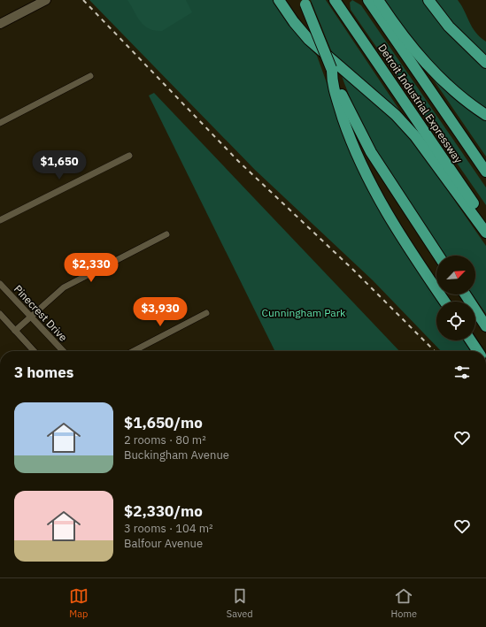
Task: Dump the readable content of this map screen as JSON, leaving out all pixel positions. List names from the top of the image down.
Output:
{
  "streets": {
    "highway": ["Detroit Industrial Expressway"],
    "street": ["Pinecrest Drive"]
  },
  "parks": ["Cunningham Park"],
  "north": "top right",
  "page": {
    "price": ["$1,650", "$2,330", "$3,930"],
    "heading": "3 homes",
    "list": [
      {
        "name": "$1,650/mo",
        "note": "2 rooms · 80 m² · Buckingham Avenue"
      },
      {
        "name": "$2,330/mo",
        "note": "3 rooms · 104 m² · Balfour Avenue"
      }
    ],
    "tabs": ["Map", "Saved", "Home"]
  }
}
